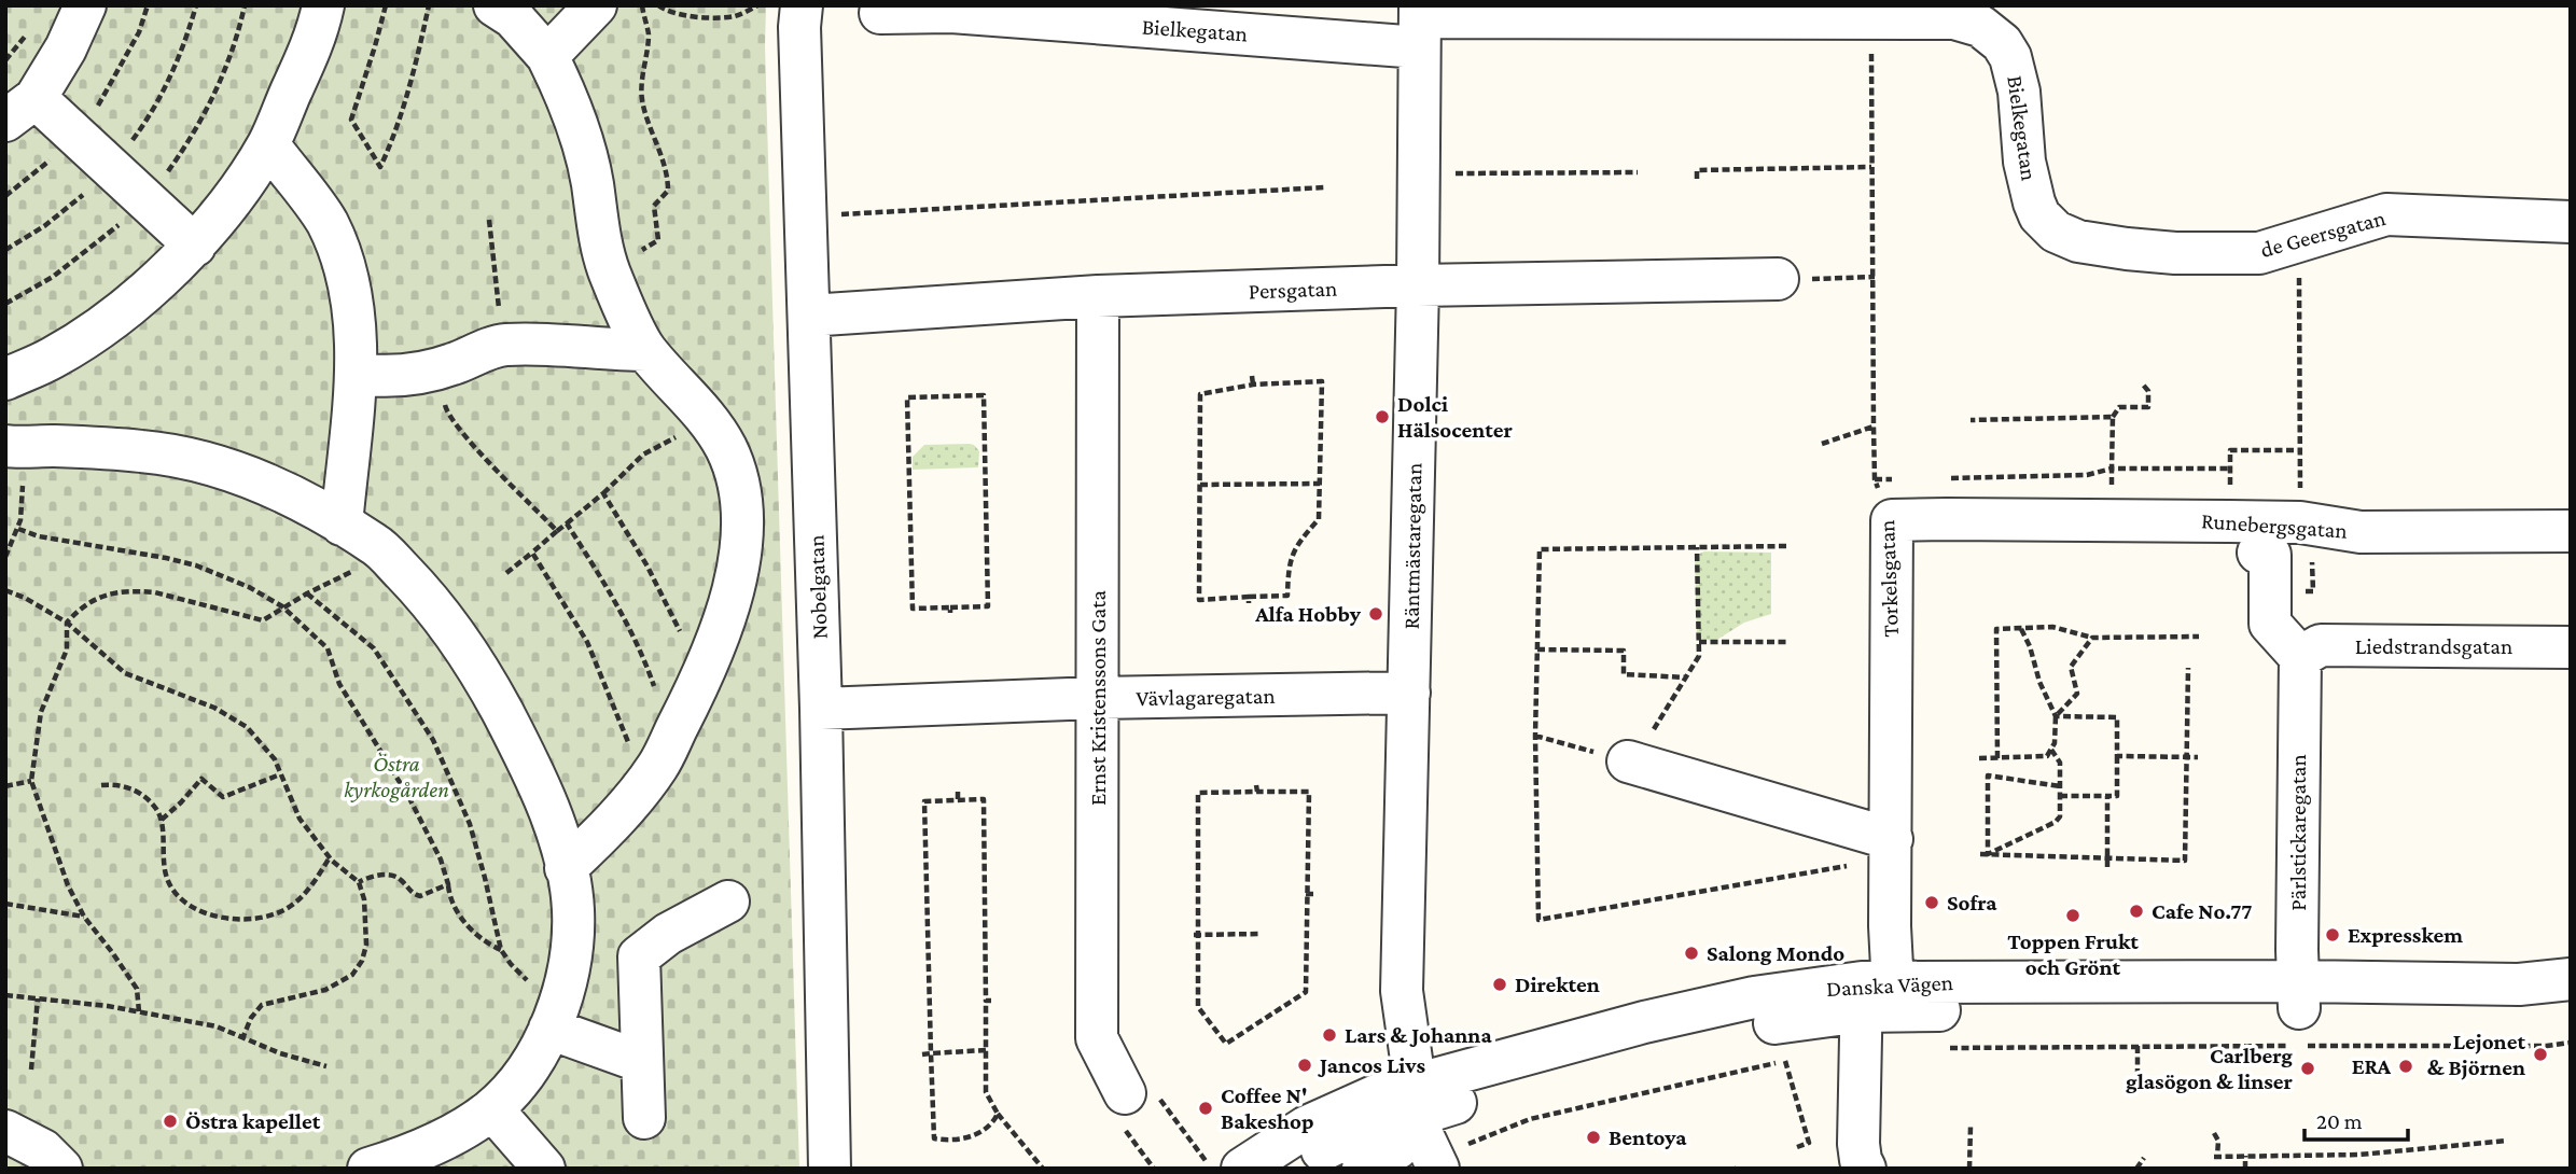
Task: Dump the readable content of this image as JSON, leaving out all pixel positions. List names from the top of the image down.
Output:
{
  "streets": {
    "street": [
      "Bielkegatan",
      "de Geersgatan",
      "Persgatan",
      "Runebergsgatan",
      "Räntmästaregatan",
      "Torkelsgatan",
      "Nobelgatan",
      "Liedstrandsgatan",
      "Vävlagaregatan",
      "Ernst Kristenssons Gata",
      "Pärlstickaregatan",
      "Danska Vägen"
    ]
  },
  "crossings": [
    ["Bielkegatan", "de Geersgatan"],
    ["Bielkegatan", "Räntmästaregatan"],
    ["Persgatan", "Räntmästaregatan"],
    ["Persgatan", "Nobelgatan"],
    ["Persgatan", "Ernst Kristenssons Gata"],
    ["Runebergsgatan", "Torkelsgatan"],
    ["Räntmästaregatan", "Vävlagaregatan"],
    ["Räntmästaregatan", "Danska Vägen"],
    ["Torkelsgatan", "Danska Vägen"],
    ["Nobelgatan", "Vävlagaregatan"],
    ["Liedstrandsgatan", "Pärlstickaregatan"],
    ["Vävlagaregatan", "Ernst Kristenssons Gata"],
    ["Pärlstickaregatan", "Danska Vägen"]
  ],
  "parks": ["Östra kyrkogården"],
  "places": [
    "Dolci Hälsocenter",
    "Alfa Hobby",
    "Sofra",
    "Cafe No.77",
    "Toppen Frukt och Grönt",
    "Expresskem",
    "Salong Mondo",
    "Direkten",
    "Lars & Johanna",
    "Lejonet & Björnen",
    "Jancos Livs",
    "ERA",
    "Carlberg glasögon & linser",
    "Coffee N' Bakeshop",
    "Östra kapellet",
    "Bentoya"
  ],
  "scale_bar": "20 m"
}
